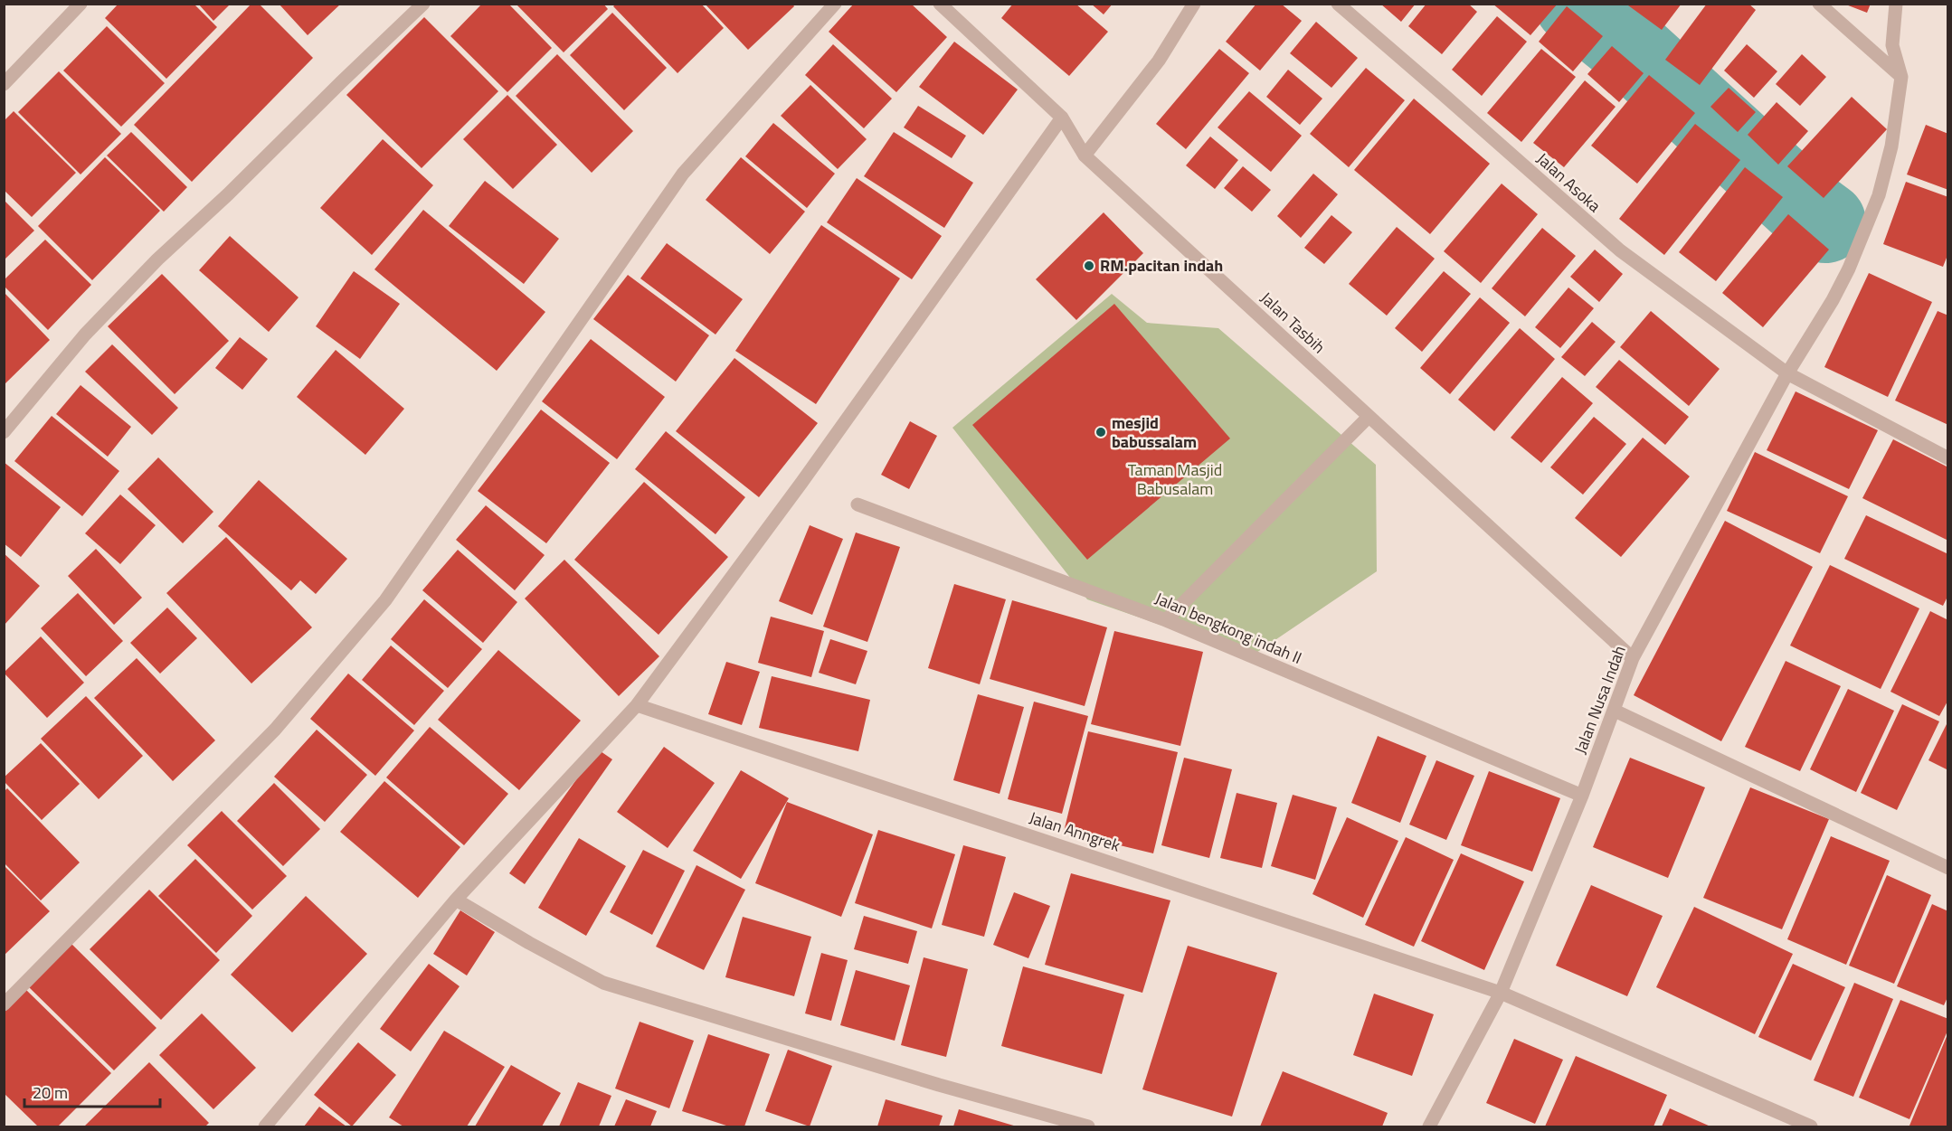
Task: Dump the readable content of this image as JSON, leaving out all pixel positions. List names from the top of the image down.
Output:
{
  "streets": {
    "street": [
      "Jalan Asoka",
      "Jalan Tasbih",
      "Jalan bengkong indah II",
      "Jalan Nusa Indah",
      "Jalan Anngrek"
    ]
  },
  "crossings": [
    ["Jalan Asoka", "Jalan Nusa Indah"],
    ["Jalan Tasbih", "Jalan Nusa Indah"],
    ["Jalan bengkong indah II", "Jalan Nusa Indah"],
    ["Jalan Nusa Indah", "Jalan Anngrek"]
  ],
  "parks": ["Taman Masjid Babusalam"],
  "places": ["RM.pacitan indah", "mesjid babussalam"],
  "scale_bar": "20 m"
}
